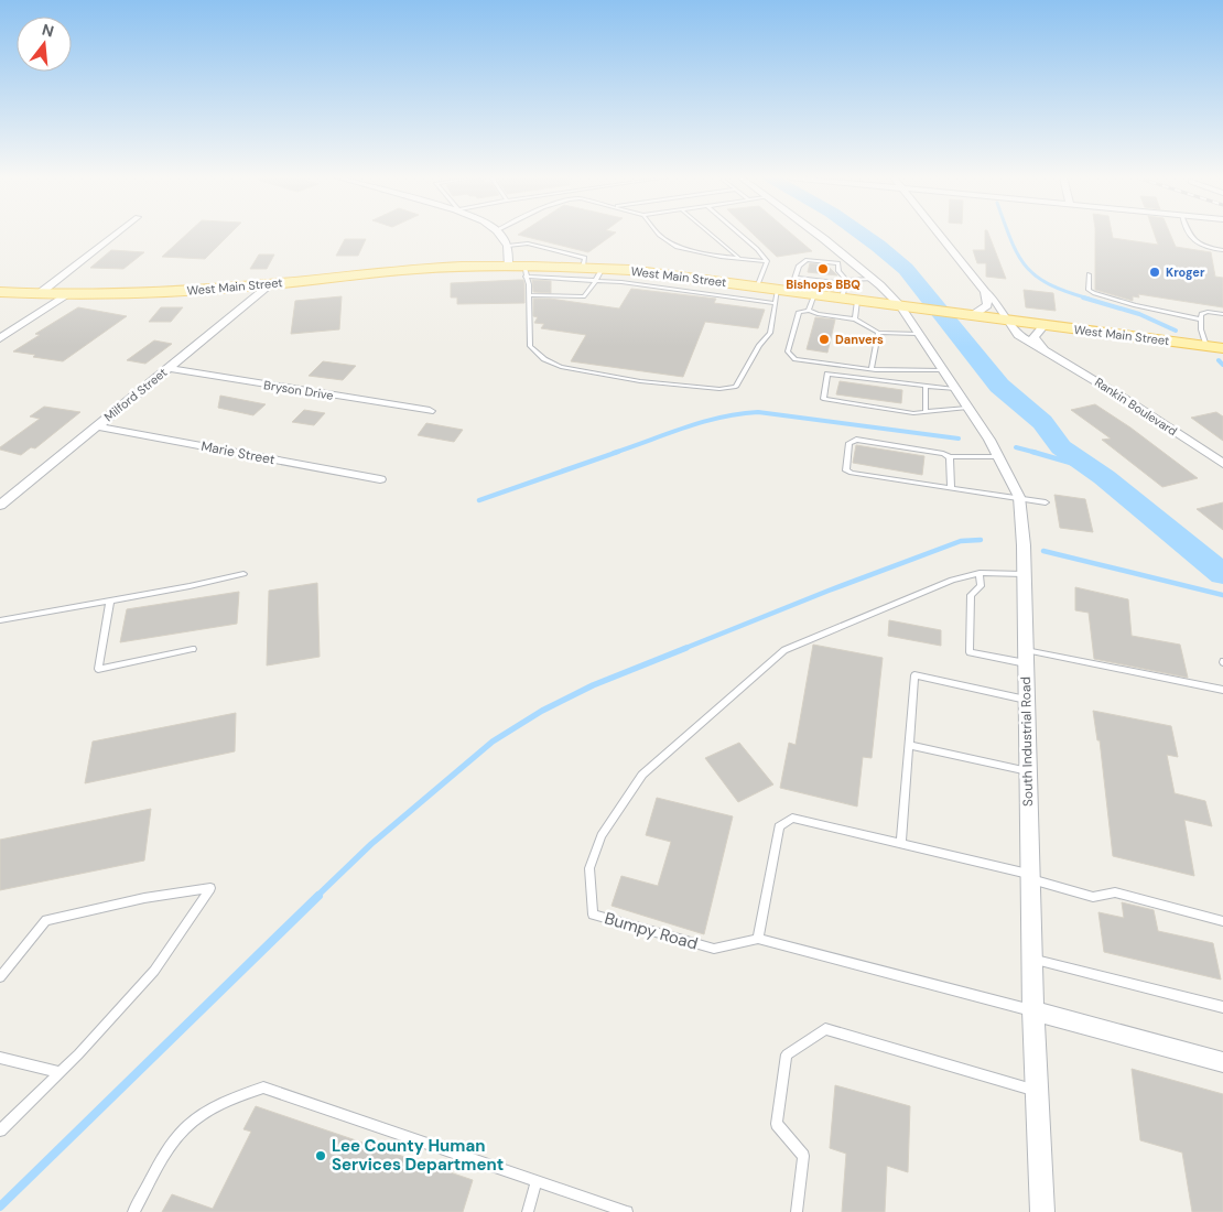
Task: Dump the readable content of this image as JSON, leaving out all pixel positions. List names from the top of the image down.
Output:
{
  "streets": {
    "main road": ["West Main Street"],
    "street": [
      "Bryson Drive",
      "Milford Street",
      "Rankin Boulevard",
      "Marie Street",
      "South Industrial Road"
    ],
    "lane": ["Bumpy Road"]
  },
  "crossings": [
    ["West Main Street", "Milford Street"],
    ["West Main Street", "Rankin Boulevard"],
    ["West Main Street", "South Industrial Road"],
    ["Bryson Drive", "Milford Street"],
    ["Milford Street", "Marie Street"],
    ["South Industrial Road", "Bumpy Road"]
  ],
  "places": [
    "Bishops BBQ",
    "Kroger",
    "Danvers",
    "Lee County Human Services Department"
  ],
  "north": "top"
}
